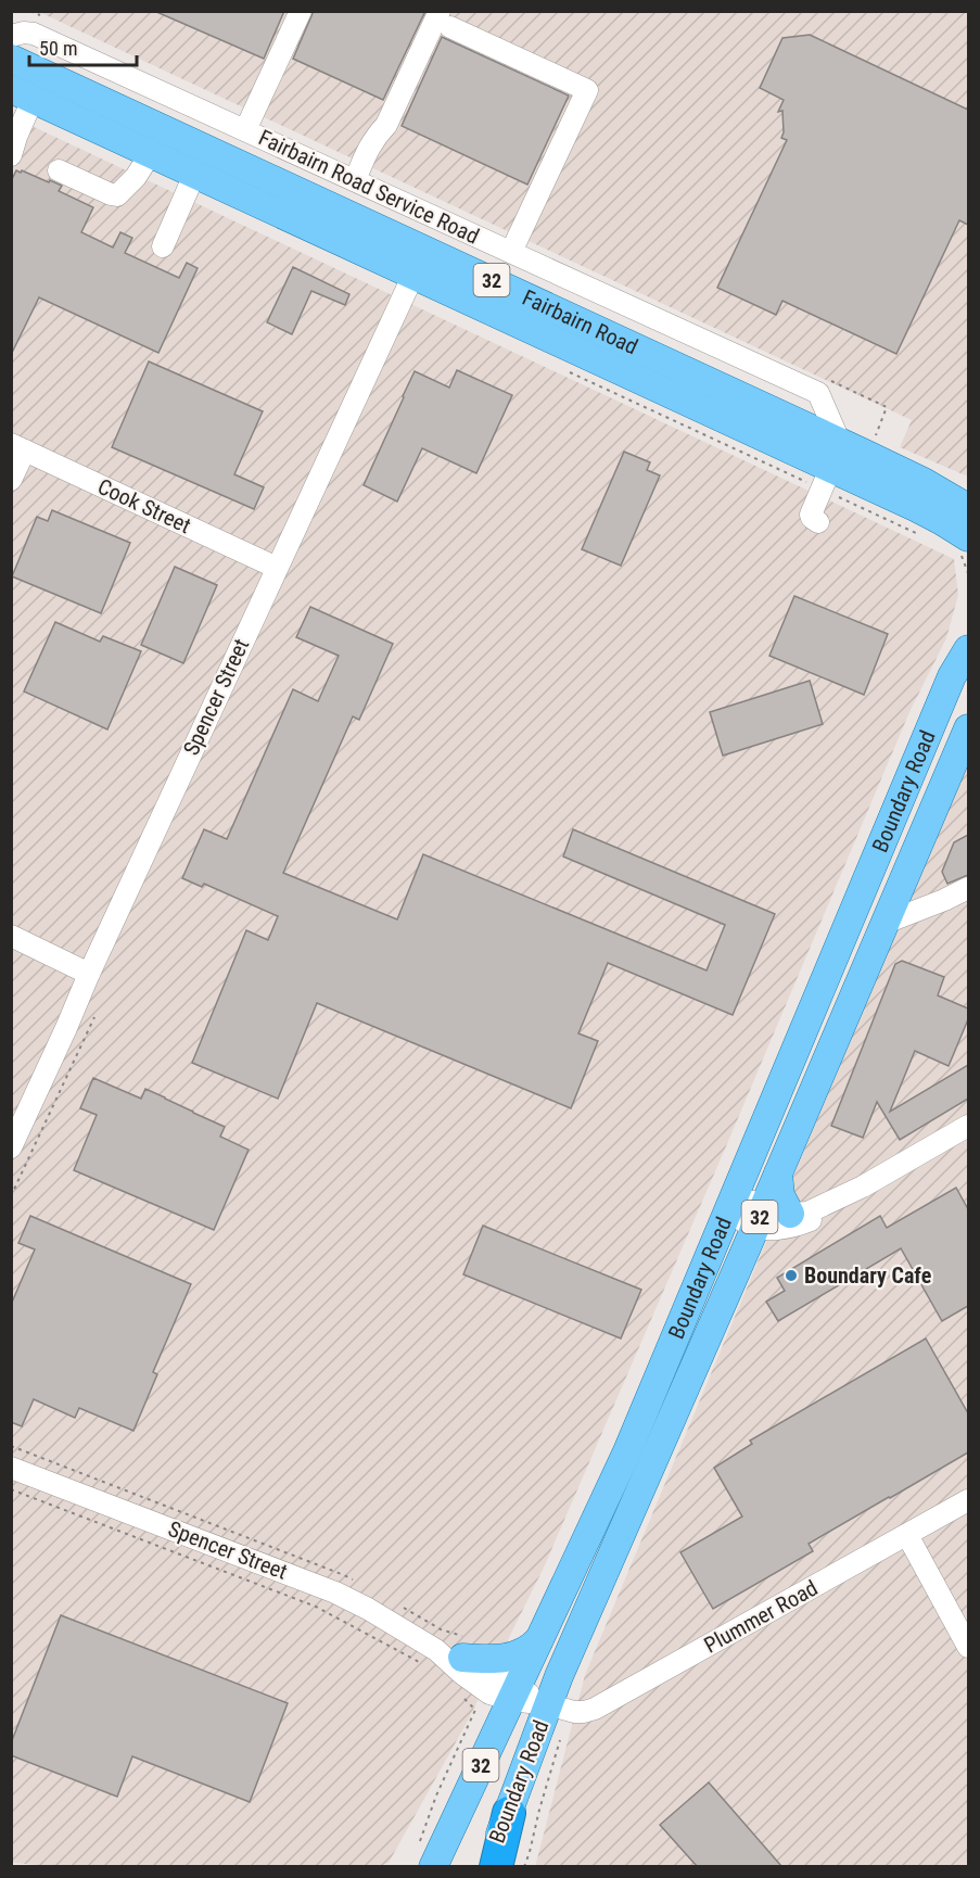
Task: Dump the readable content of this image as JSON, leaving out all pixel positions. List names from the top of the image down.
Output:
{
  "streets": {
    "main road": ["32", "Fairbairn Road", "Boundary Road"],
    "street": [
      "Fairbairn Road Service Road",
      "Cook Street",
      "Spencer Street",
      "Plummer Road"
    ]
  },
  "crossings": [
    ["Fairbairn Road Service Road", "Fairbairn Road"],
    ["Fairbairn Road", "Spencer Street"],
    ["Cook Street", "Spencer Street"],
    ["Spencer Street", "Boundary Road"],
    ["Spencer Street", "Plummer Road"],
    ["Boundary Road", "Plummer Road"]
  ],
  "places": ["Boundary Cafe"],
  "scale_bar": "50 m"
}
